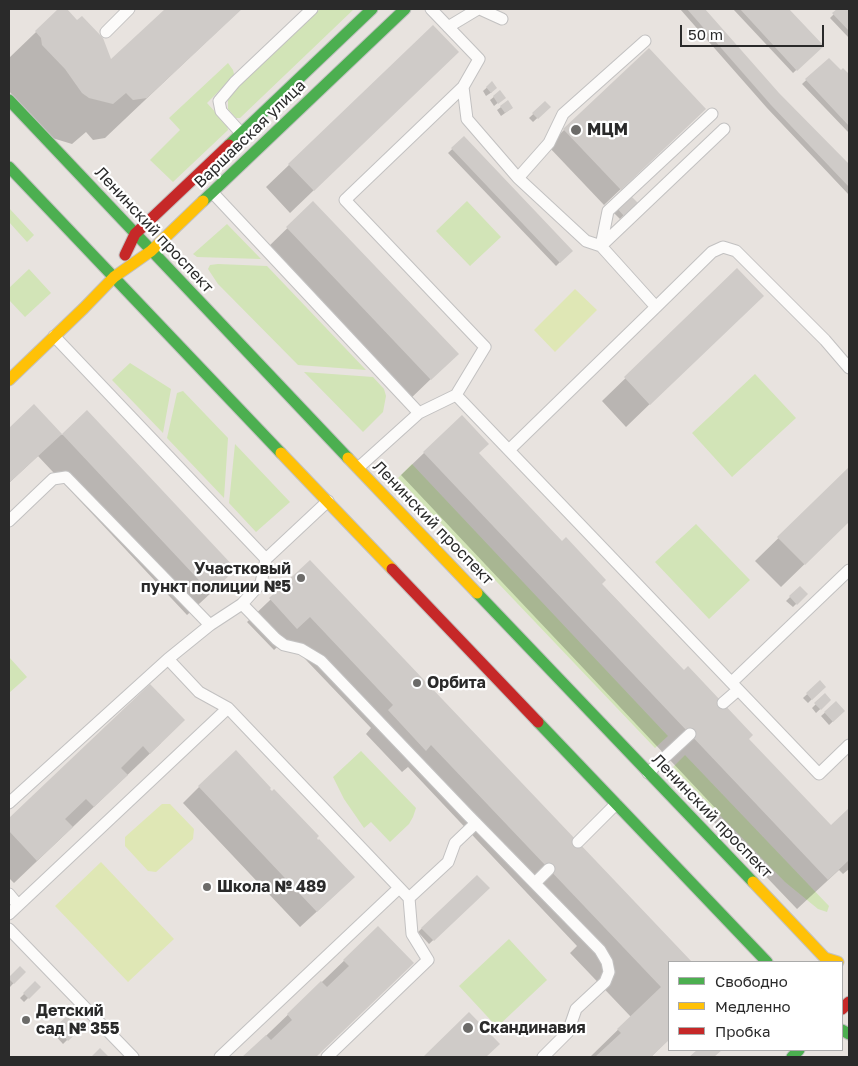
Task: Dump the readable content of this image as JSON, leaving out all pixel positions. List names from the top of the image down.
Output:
{
  "streets": {
    "main road": ["Варшавская улица", "Ленинский проспект"]
  },
  "crossings": [
    ["Варшавская улица", "Ленинский проспект"]
  ],
  "places": [
    "МЦМ",
    "Участковый пункт полиции №5",
    "Орбита",
    "Школа № 489",
    "Детский сад № 355",
    "Скандинавия"
  ],
  "legend": ["Свободно", "Медленно", "Пробка"],
  "scale_bar": "50 m"
}
